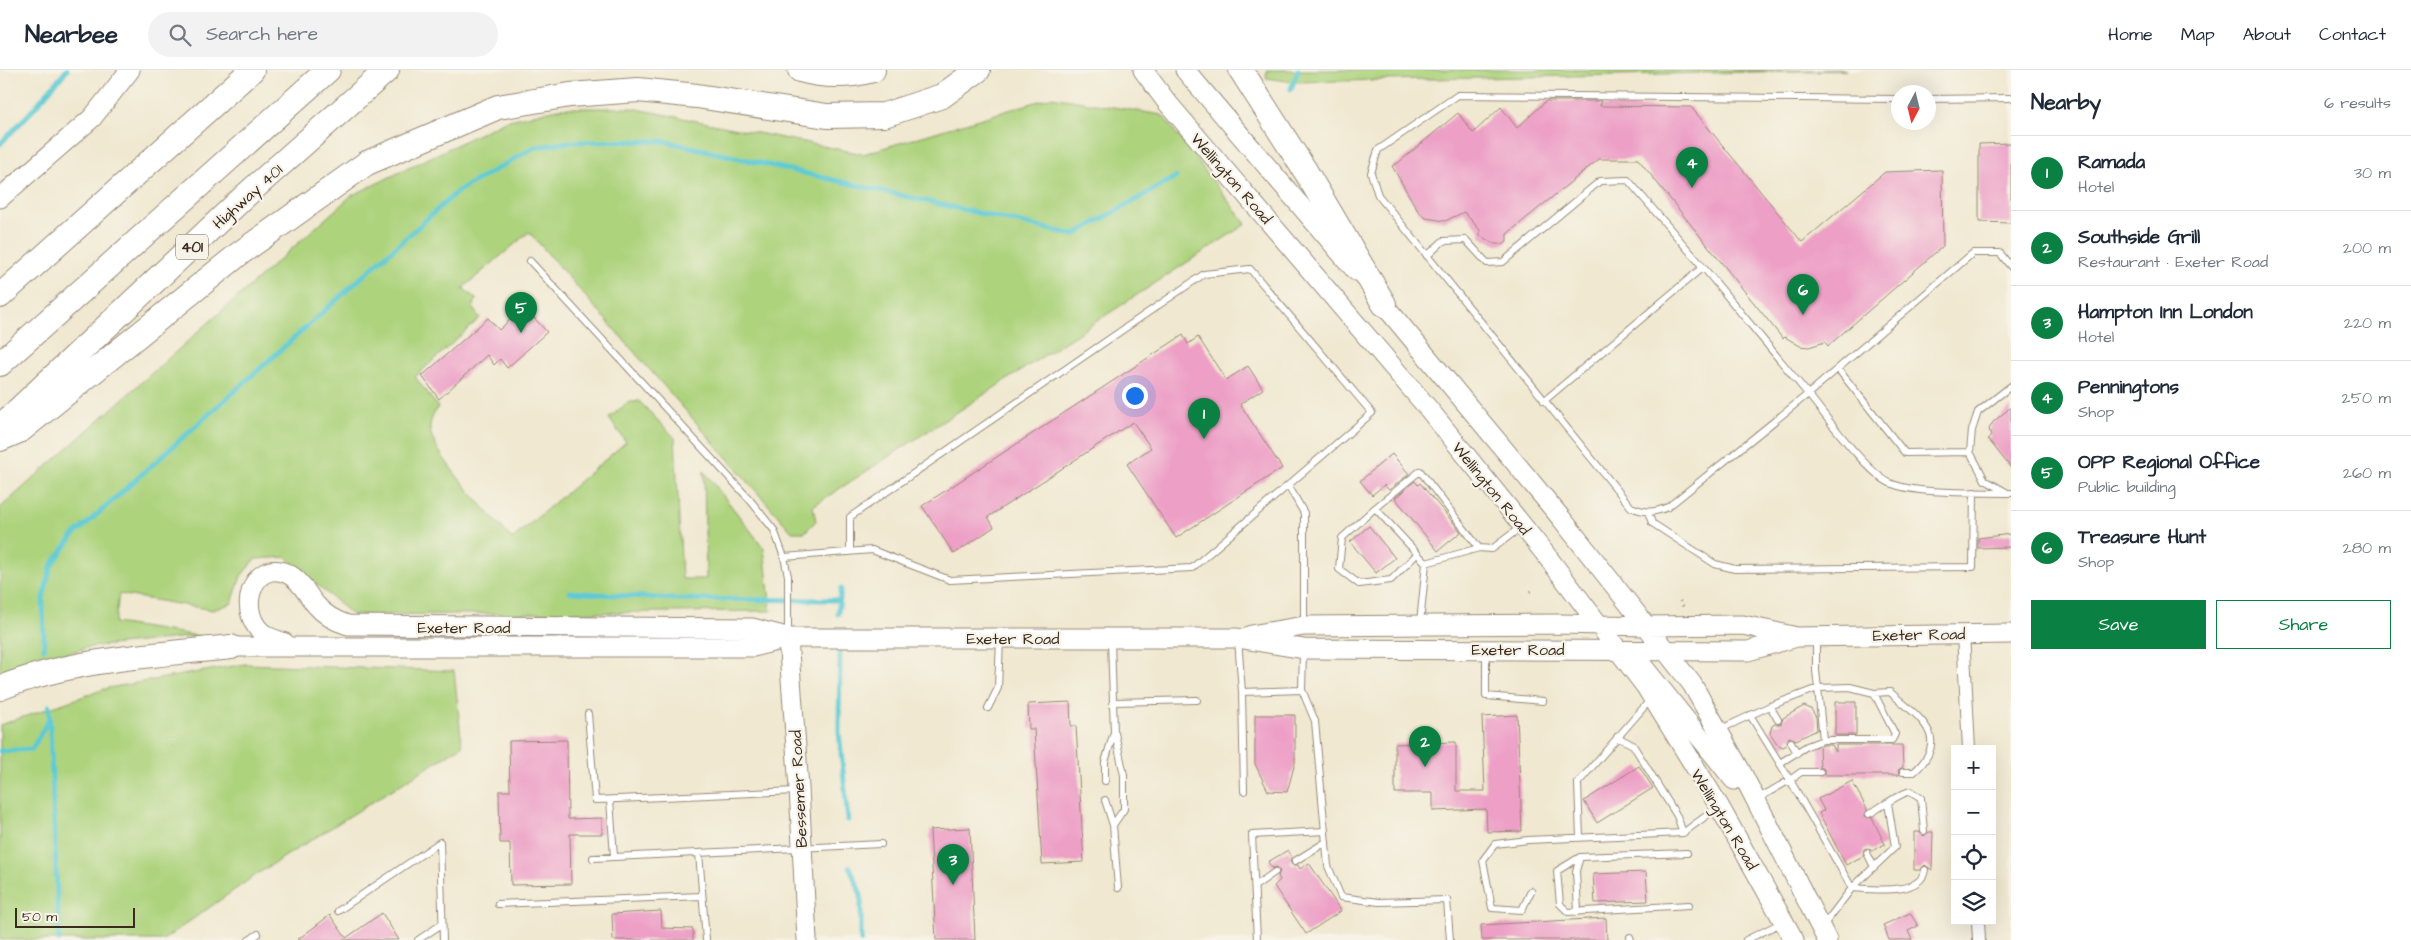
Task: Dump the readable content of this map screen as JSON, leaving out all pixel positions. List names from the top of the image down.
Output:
{
  "streets": {
    "highway": ["Highway 401", "401"],
    "main road": ["Wellington Road", "Exeter Road", "Bessemer Road"]
  },
  "crossings": [
    ["Wellington Road", "Exeter Road"],
    ["Exeter Road", "Bessemer Road"]
  ],
  "scale_bar": "50 m",
  "north": "bottom",
  "page": {
    "header": "Nearbee",
    "search": "Search here",
    "nav": [
      "Home",
      "Map",
      "About",
      "Contact"
    ],
    "heading": ["Nearby", "6 results"],
    "list": [
      {
        "mark": "1",
        "name": "Ramada",
        "note": "Hotel",
        "value": "30 m"
      },
      {
        "mark": "2",
        "name": "Southside Grill",
        "note": "Restaurant · Exeter Road",
        "value": "200 m"
      },
      {
        "mark": "3",
        "name": "Hampton Inn London",
        "note": "Hotel",
        "value": "220 m"
      },
      {
        "mark": "4",
        "name": "Penningtons",
        "note": "Shop",
        "value": "250 m"
      },
      {
        "mark": "5",
        "name": "OPP Regional Office",
        "note": "Public building",
        "value": "260 m"
      },
      {
        "mark": "6",
        "name": "Treasure Hunt",
        "note": "Shop",
        "value": "280 m"
      }
    ],
    "pins": [
      "4",
      "6",
      "5",
      "1",
      "2",
      "3"
    ],
    "buttons": ["Save", "Share"],
    "map_buttons": ["+", "−"],
    "scale": "50 m"
  }
}
